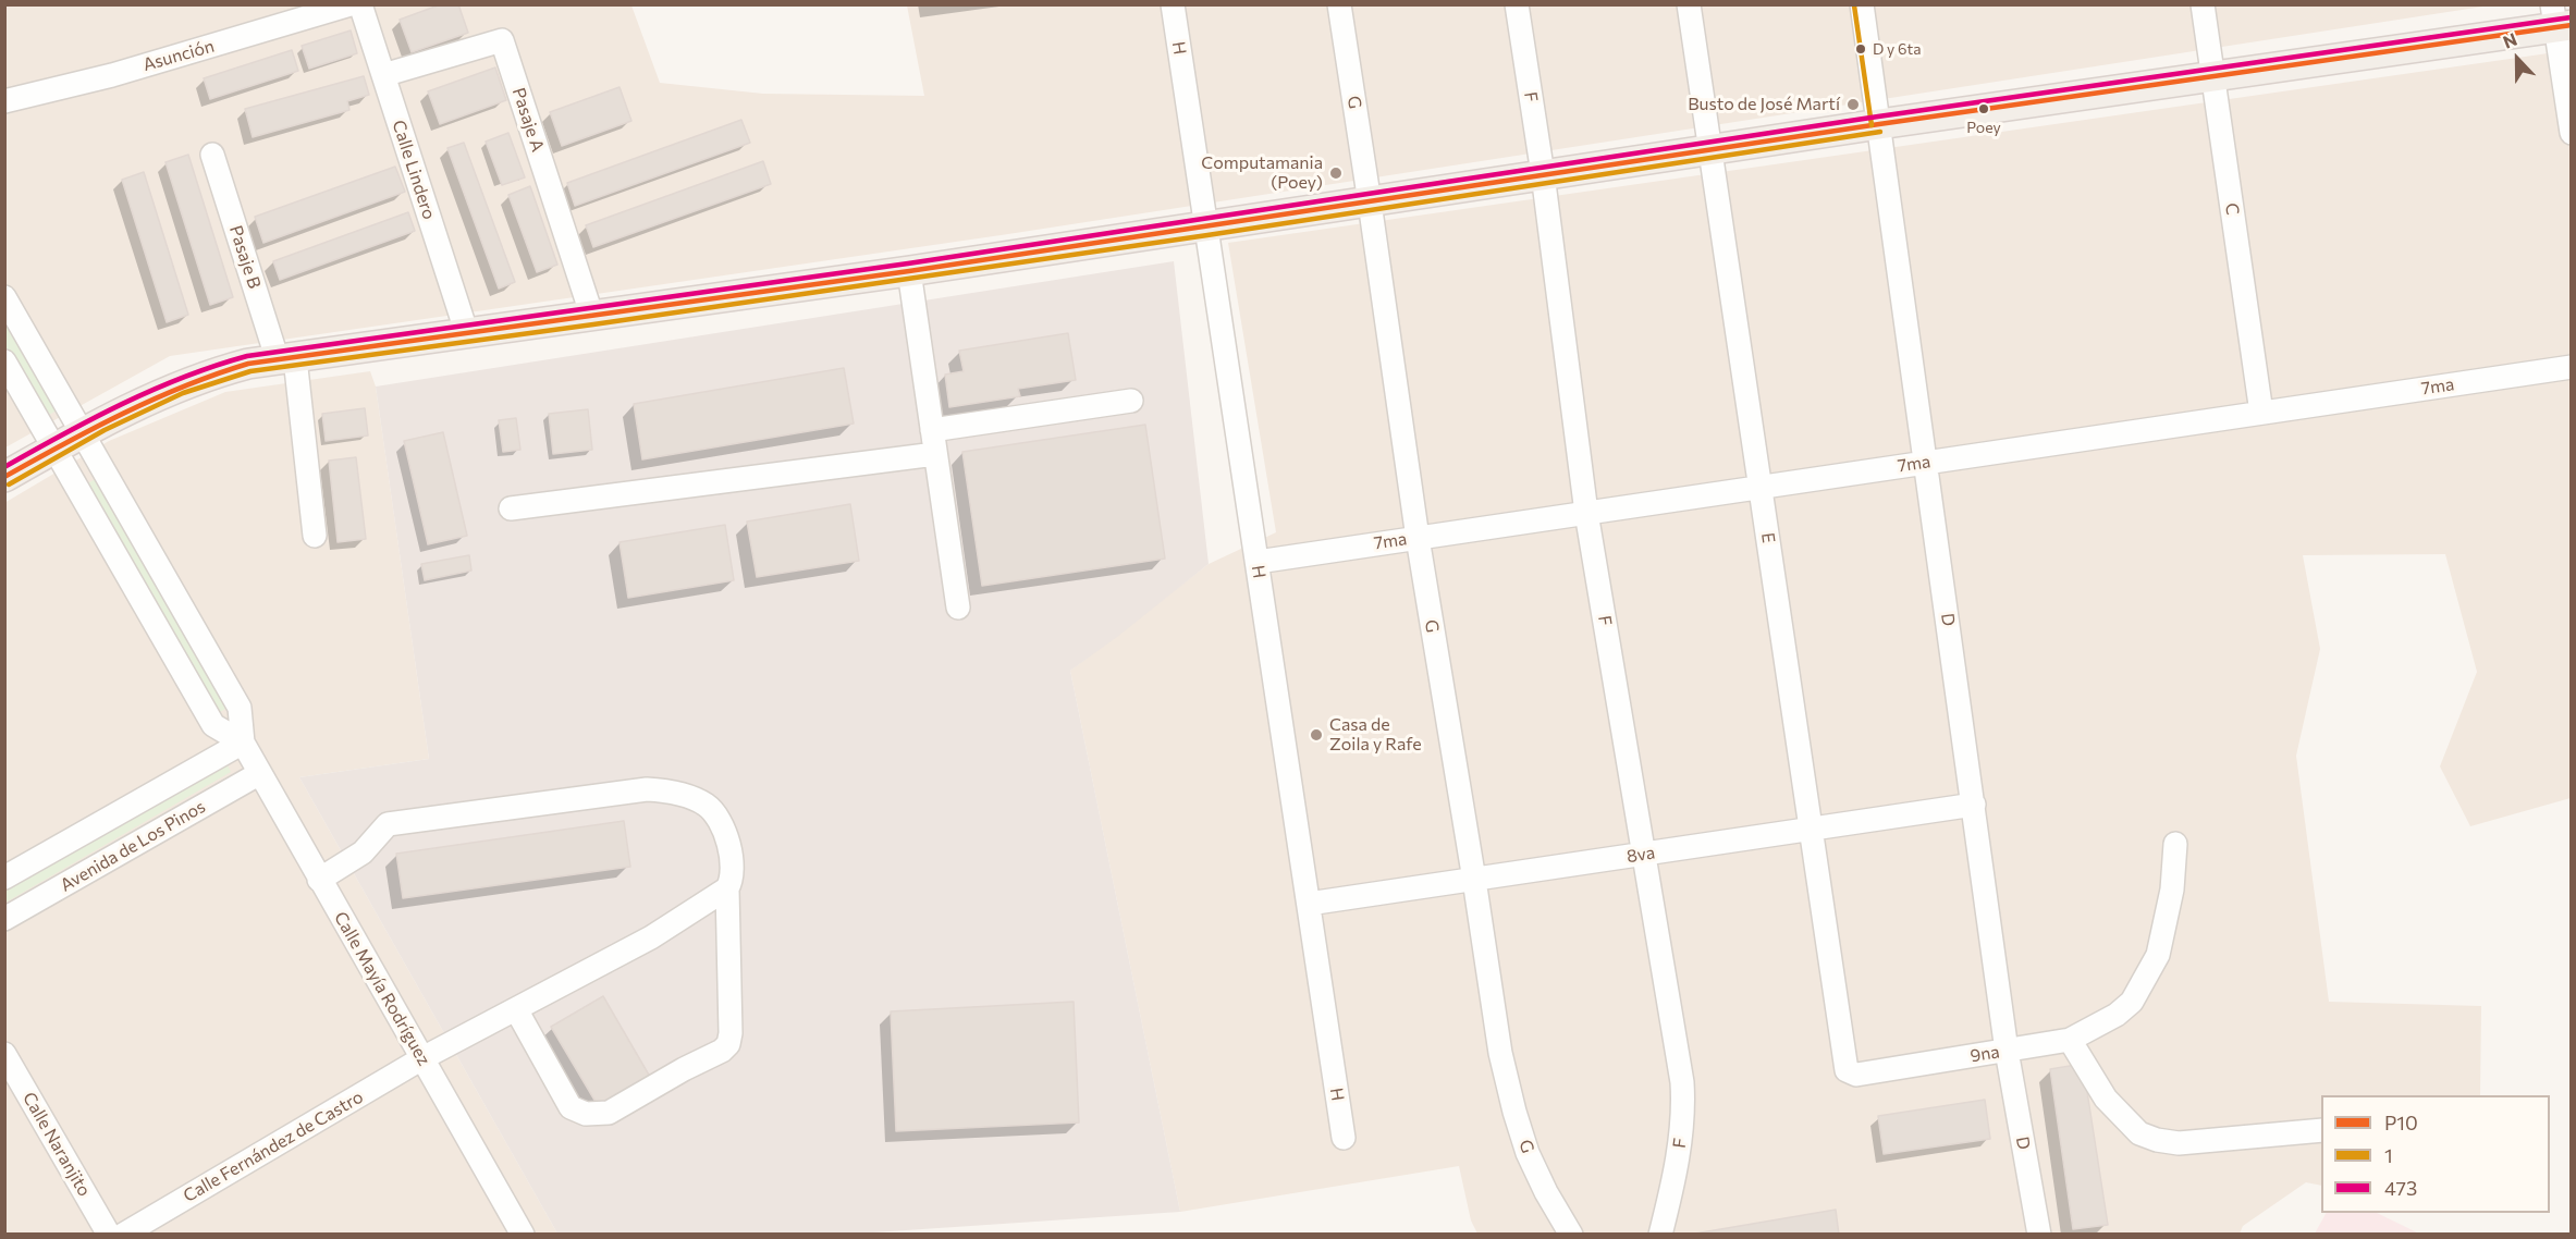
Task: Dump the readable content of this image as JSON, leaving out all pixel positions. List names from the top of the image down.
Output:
{
  "streets": {
    "street": [
      "H",
      "Asunción",
      "F",
      "G",
      "Pasaje A",
      "Calle Lindero",
      "C",
      "Pasaje B",
      "7ma",
      "E",
      "D",
      "Avenida de Los Pinos",
      "8va",
      "Calle Mayía Rodríguez",
      "9na",
      "Calle Naranjito",
      "Calle Fernández de Castro"
    ]
  },
  "crossings": [
    ["H", "7ma"],
    ["H", "8va"],
    ["F", "7ma"],
    ["F", "8va"],
    ["G", "7ma"],
    ["G", "8va"],
    ["Pasaje A", "Calle Lindero"],
    ["C", "7ma"],
    ["7ma", "E"],
    ["7ma", "D"],
    ["E", "8va"],
    ["E", "9na"],
    ["D", "8va"],
    ["D", "9na"],
    ["Avenida de Los Pinos", "Calle Mayía Rodríguez"],
    ["Calle Mayía Rodríguez", "Calle Fernández de Castro"]
  ],
  "places": [
    "D y 6ta",
    "Busto de José Martí",
    "Poey",
    "Computamania (Poey)",
    "Casa de Zoila y Rafe"
  ],
  "lines": ["transit line 1", "transit line 473", "transit line P10"],
  "legend": ["P10", "1", "473"],
  "north": "top"
}
